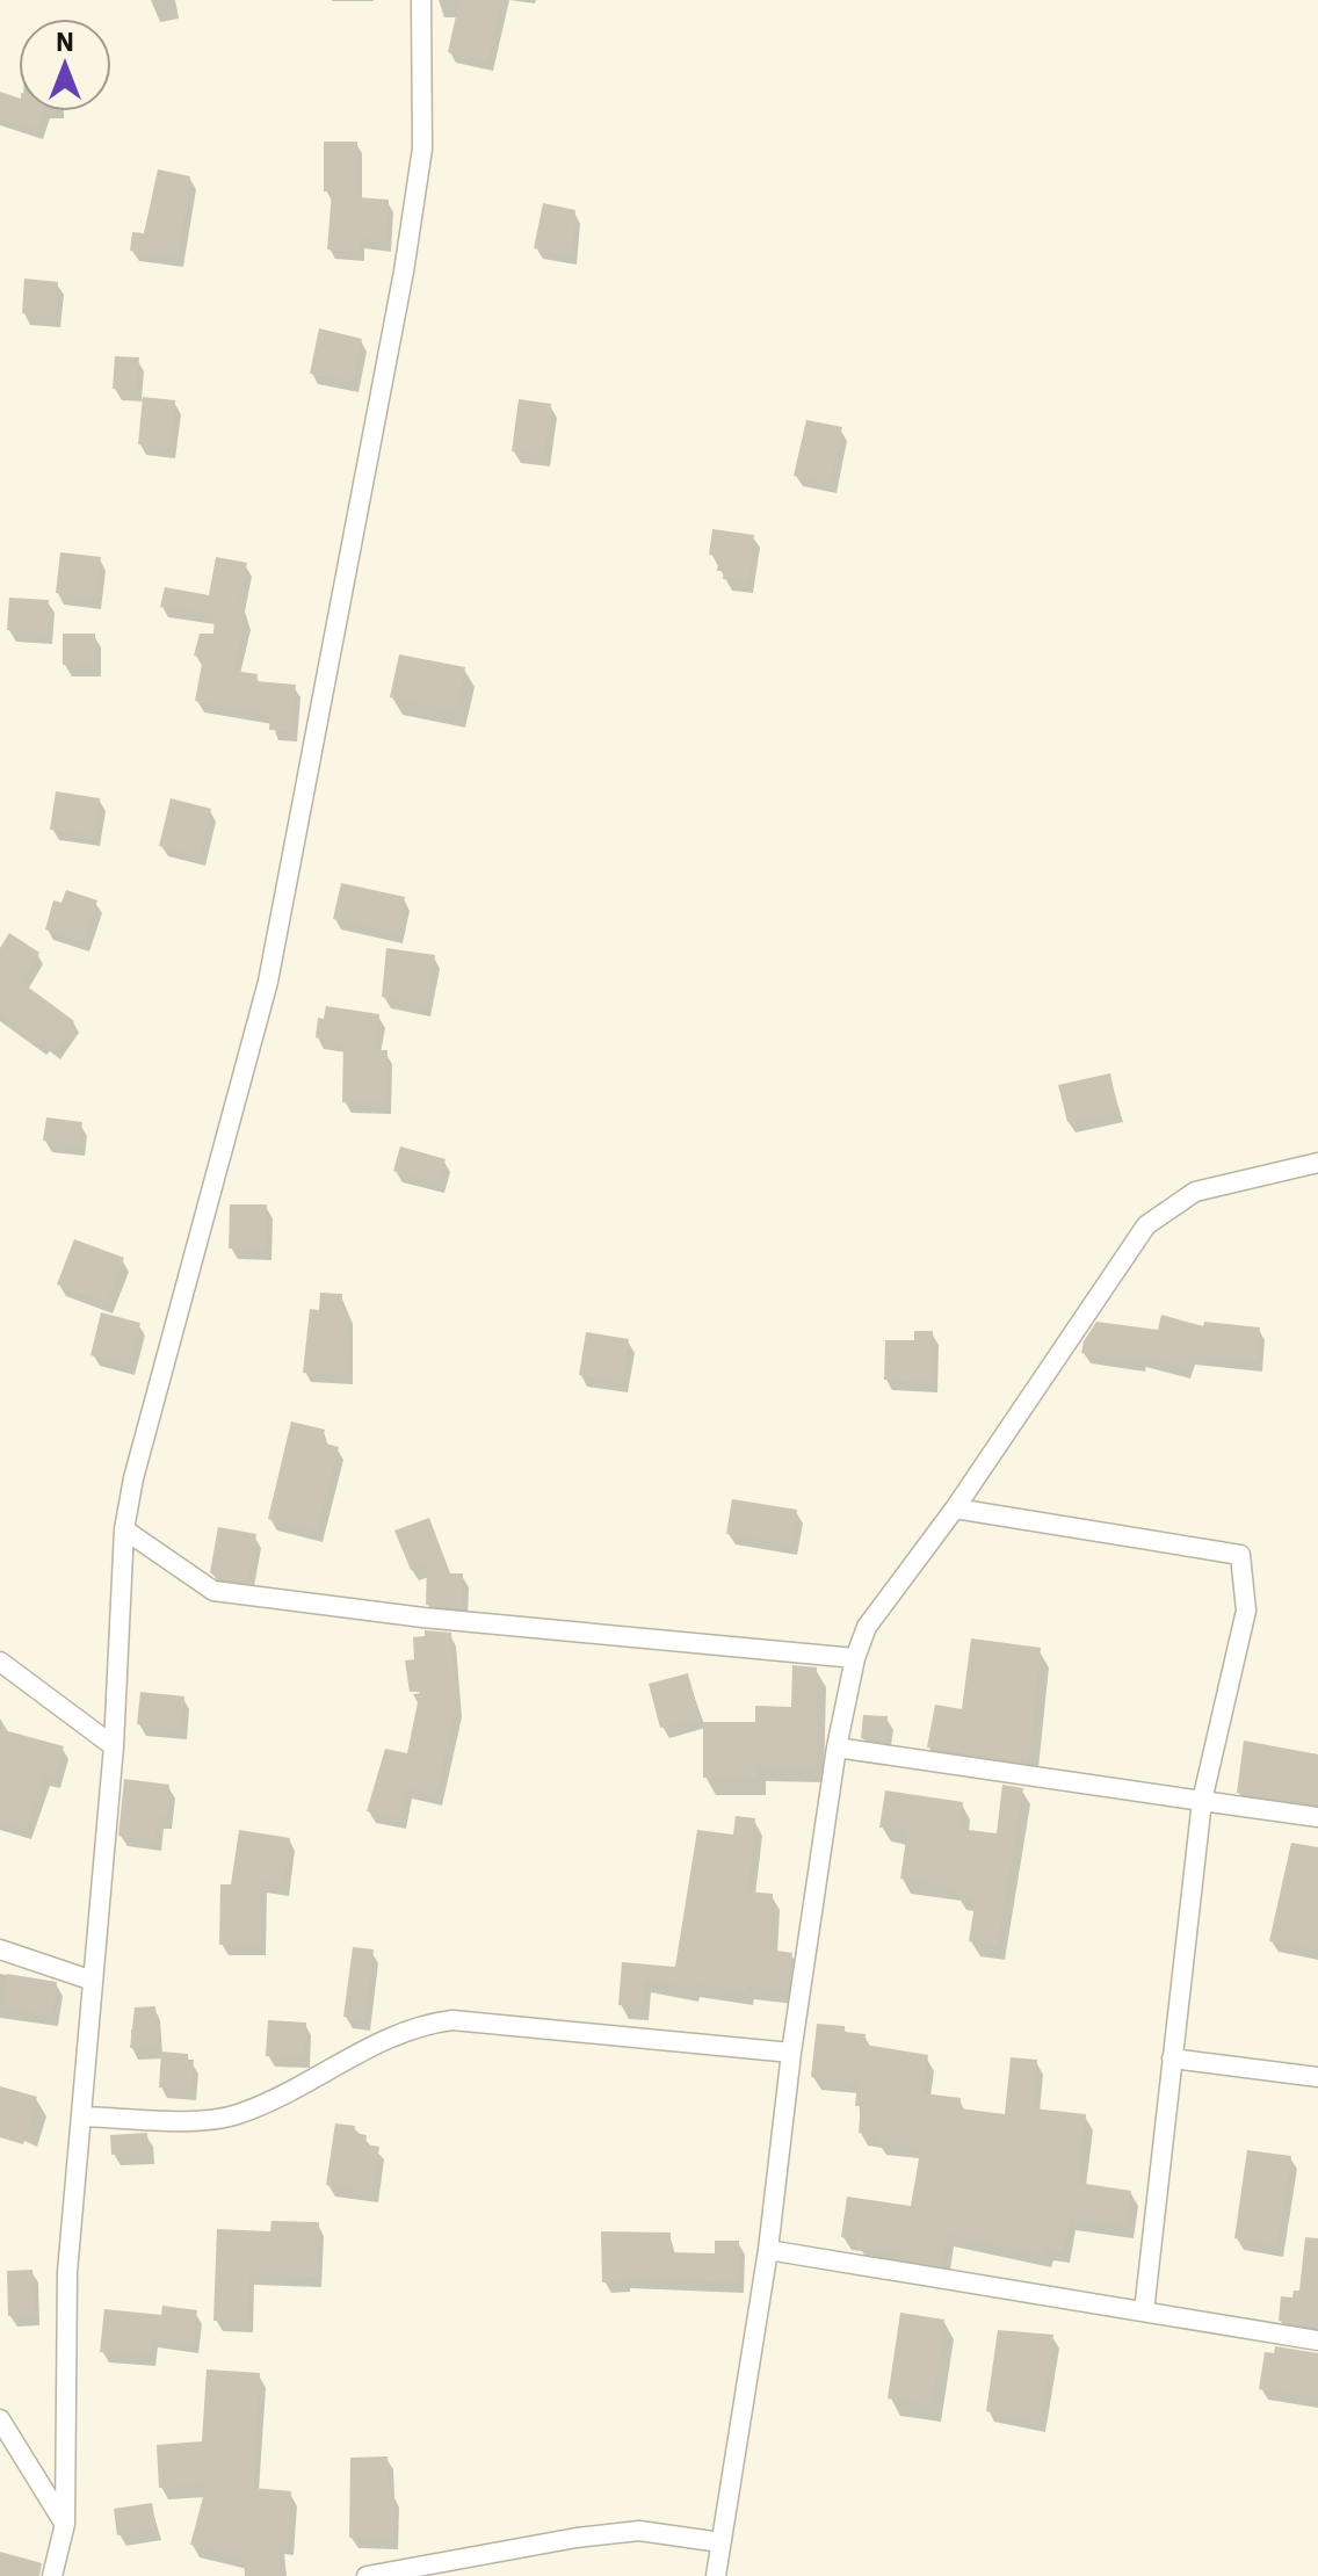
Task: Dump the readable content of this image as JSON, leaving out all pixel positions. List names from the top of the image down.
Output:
{
  "north": "top"
}
